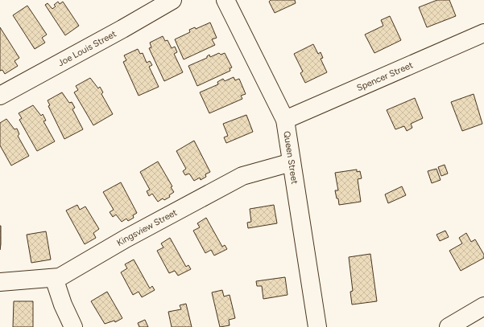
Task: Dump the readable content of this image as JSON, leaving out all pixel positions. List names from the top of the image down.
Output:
{
  "streets": {
    "street": [
      "Joe Louis Street",
      "Spencer Street",
      "Queen Street",
      "Kingsview Street"
    ]
  },
  "crossings": [
    ["Spencer Street", "Queen Street"],
    ["Queen Street", "Kingsview Street"]
  ]
}
